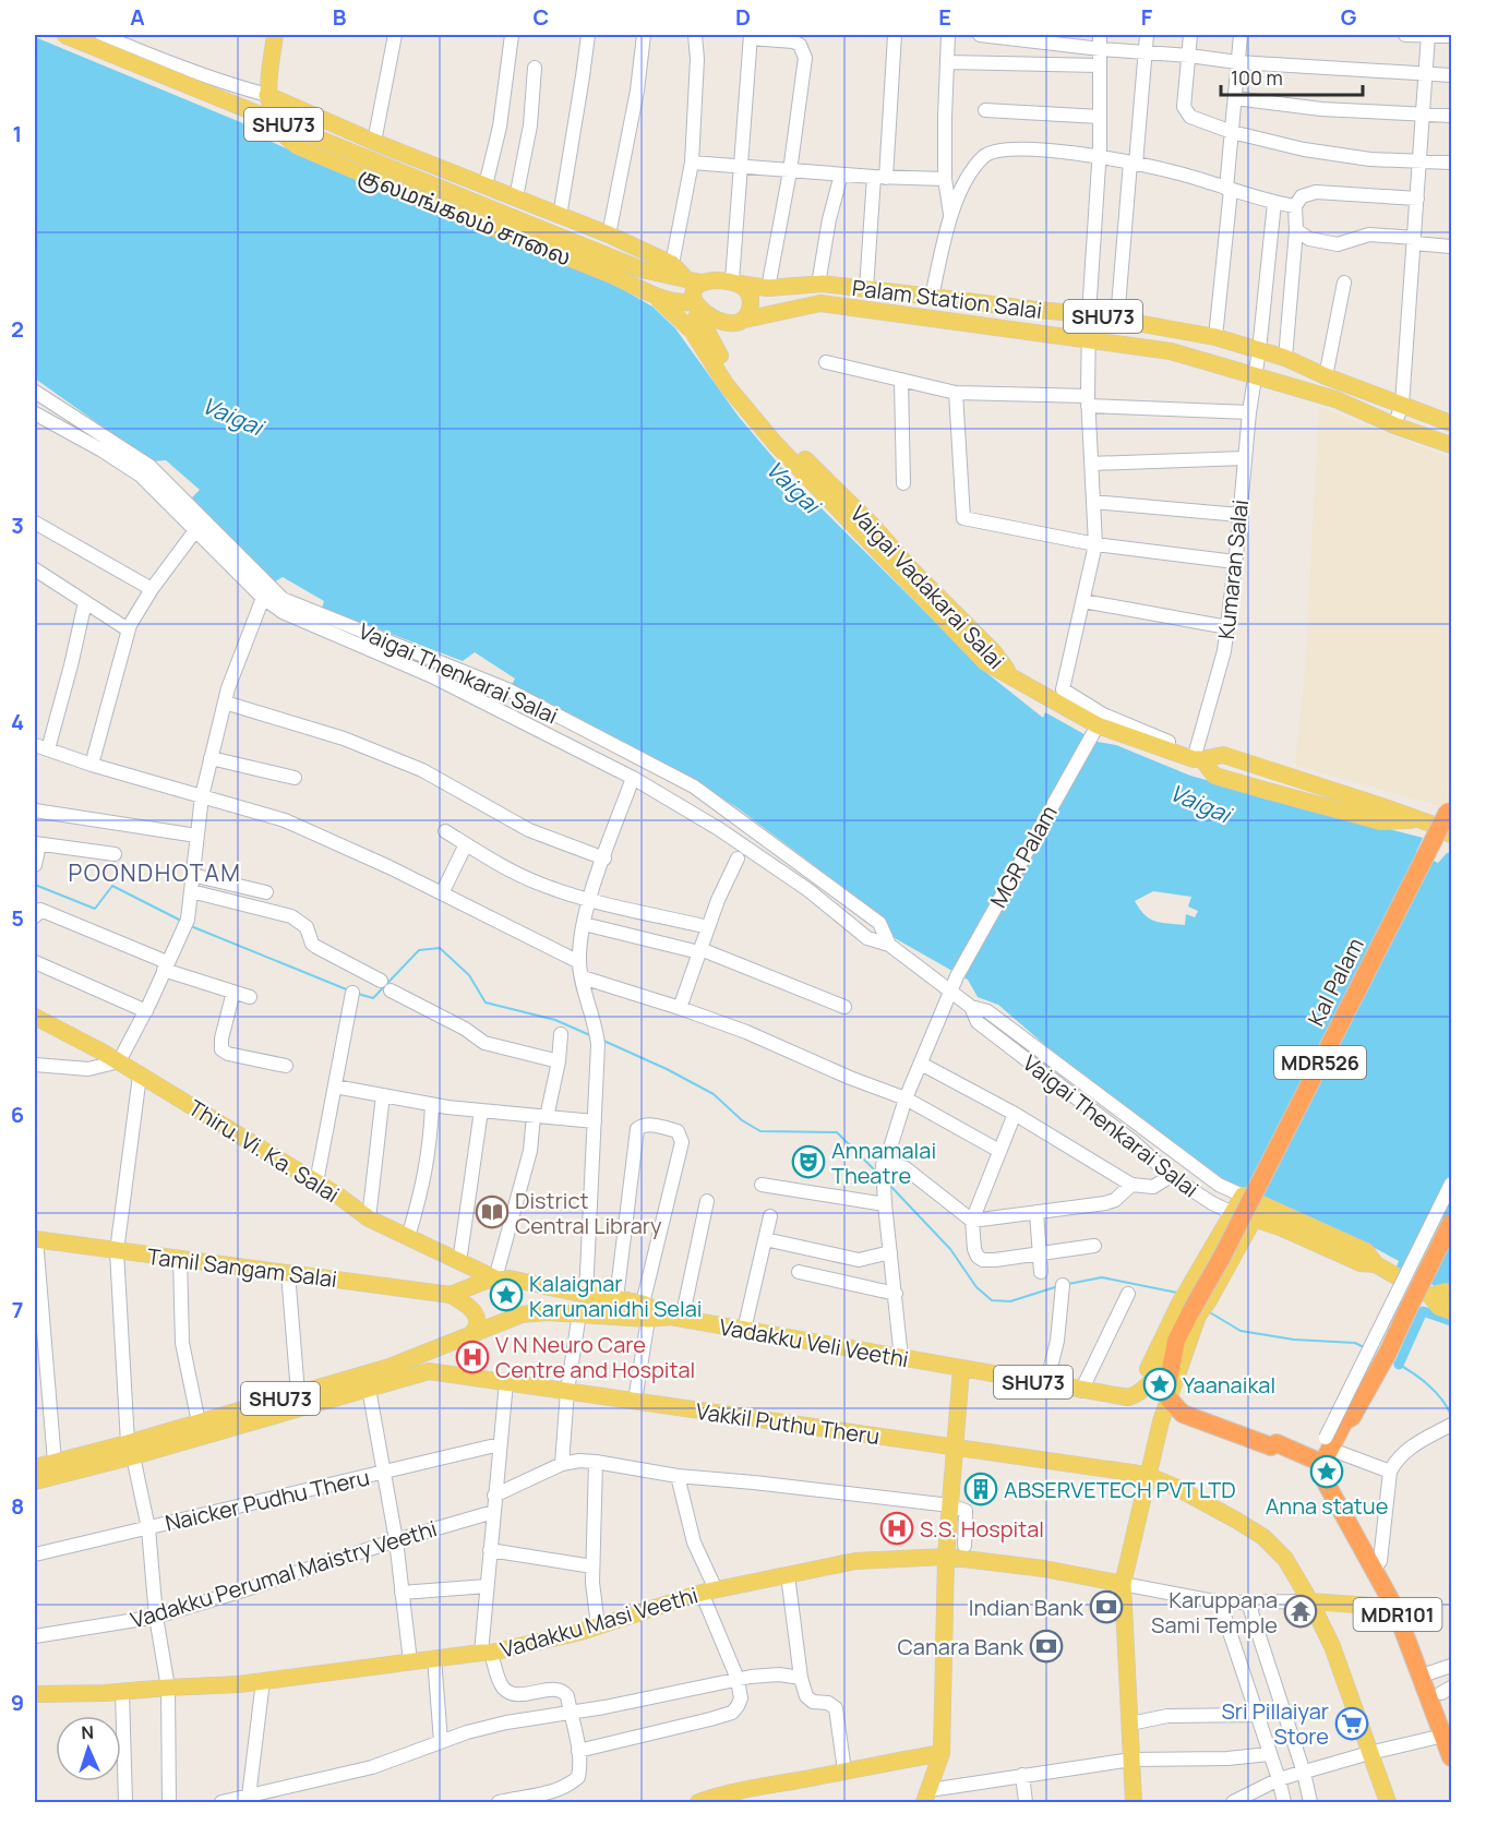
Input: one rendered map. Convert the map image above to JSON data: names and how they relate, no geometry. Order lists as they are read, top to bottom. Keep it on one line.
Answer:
{"streets":{"highway":["Kal Palam","MDR526","MDR101"],"main road":["SHU73","குலமங்கலம் சாலை","Palam Station Salai","Vaigai Vadakarai Salai","Vaigai Thenkarai Salai","Thiru. Vi. Ka. Salai","Tamil Sangam Salai","Vadakku Veli Veethi","Vakkil Puthu Theru","Vadakku Masi Veethi"],"street":["Kumaran Salai","MGR Palam","Naicker Pudhu Theru","Vadakku Perumal Maistry Veethi"]},"crossings":[["SHU73","குலமங்கலம் சாலை"],["SHU73","Palam Station Salai"],["SHU73","Vaigai Vadakarai Salai"],["குலமங்கலம் சாலை","Vaigai Vadakarai Salai"],["Palam Station Salai","Kumaran Salai"],["Kumaran Salai","Vaigai Vadakarai Salai"],["Vaigai Vadakarai Salai","MGR Palam"],["Vaigai Thenkarai Salai","MGR Palam"],["Kal Palam","MDR526"],["MDR526","Vadakku Veli Veethi"],["Vadakku Veli Veethi","Vakkil Puthu Theru"]],"districts":["POONDHOTAM"],"water":["Vaigai"],"places":{"theatre":["Annamalai Theatre"],"library":["District Central Library"],"place":["Kalaignar Karunanidhi Selai","Yaanaikal","Anna statue"],"hospital":["V N Neuro Care Centre and Hospital","S.S. Hospital"],"building":["ABSERVETECH PVT LTD"],"bank":["Indian Bank","Canara Bank"],"temple":["Karuppana Sami Temple"],"supermarket":["Sri Pillaiyar Store"]},"scale_bar":"100 m","north":"top","grid":{"columns":["A","B","C","D","E","F","G"],"rows":["1","2","3","4","5","6","7","8","9"]}}
